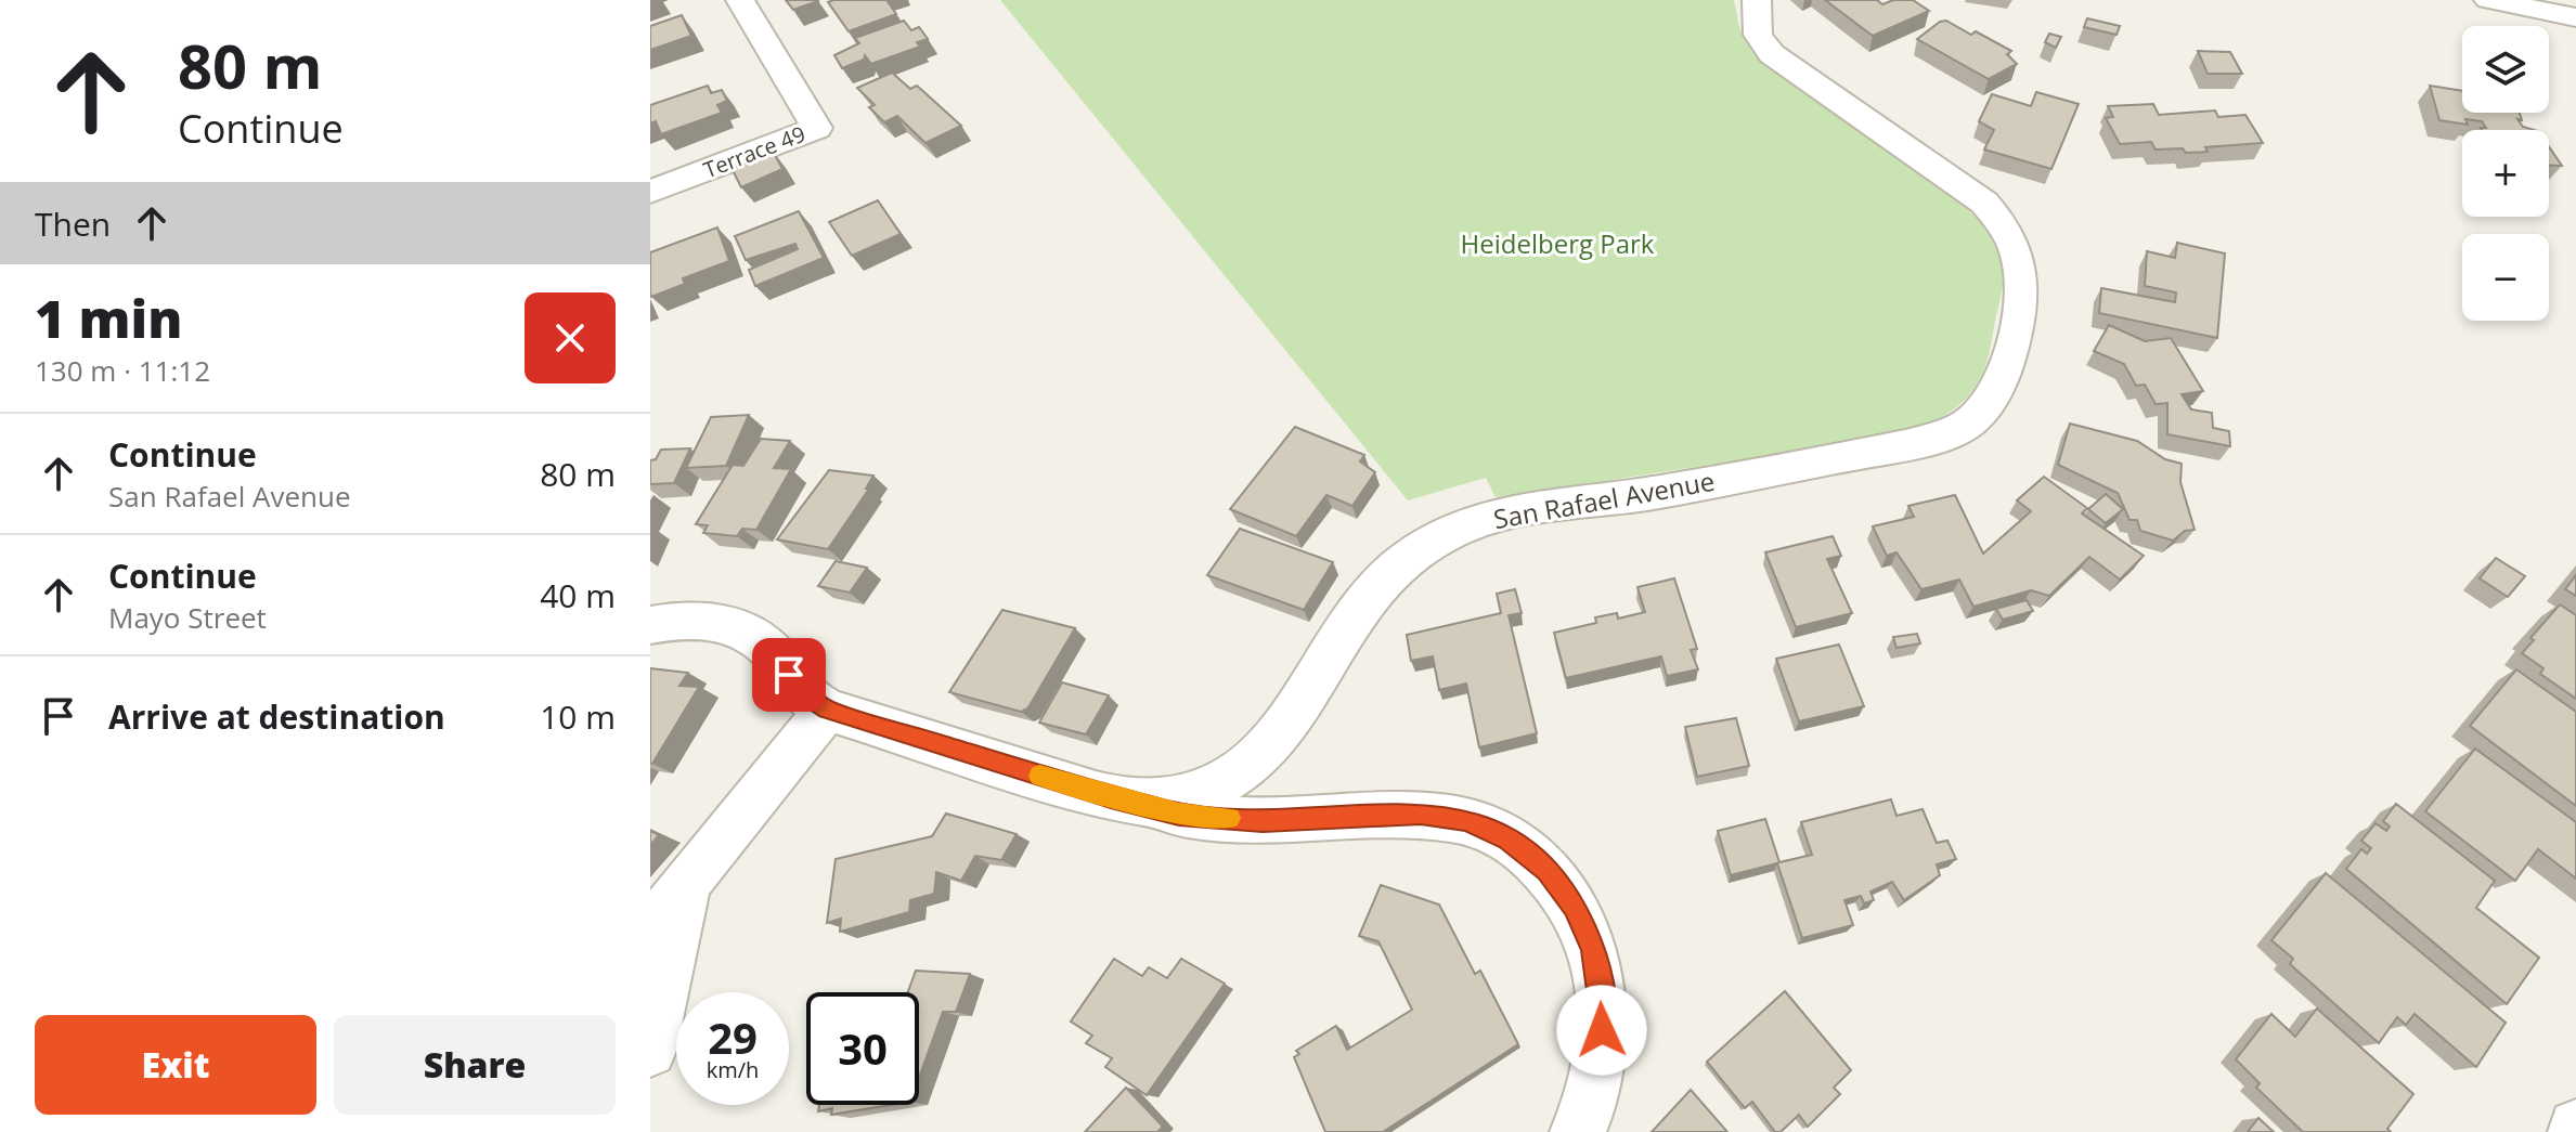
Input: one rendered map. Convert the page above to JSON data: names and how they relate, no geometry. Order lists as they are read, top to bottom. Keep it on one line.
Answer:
{"streets":{"street":["Terrace 49","San Rafael Avenue"]},"parks":["Heidelberg Park"],"page":{"turn":["80 m","Continue"],"map_buttons":["+","−"],"then":"Then","heading":["1 min","130 m · 11:12"],"list":[{"name":"Continue","note":"San Rafael Avenue","value":"80 m"},{"name":"Continue","note":"Mayo Street","value":"40 m"},{"name":"Arrive at destination","value":"10 m"}],"speed":"29 km/h","limit":"30","buttons":["Exit","Share"]}}
